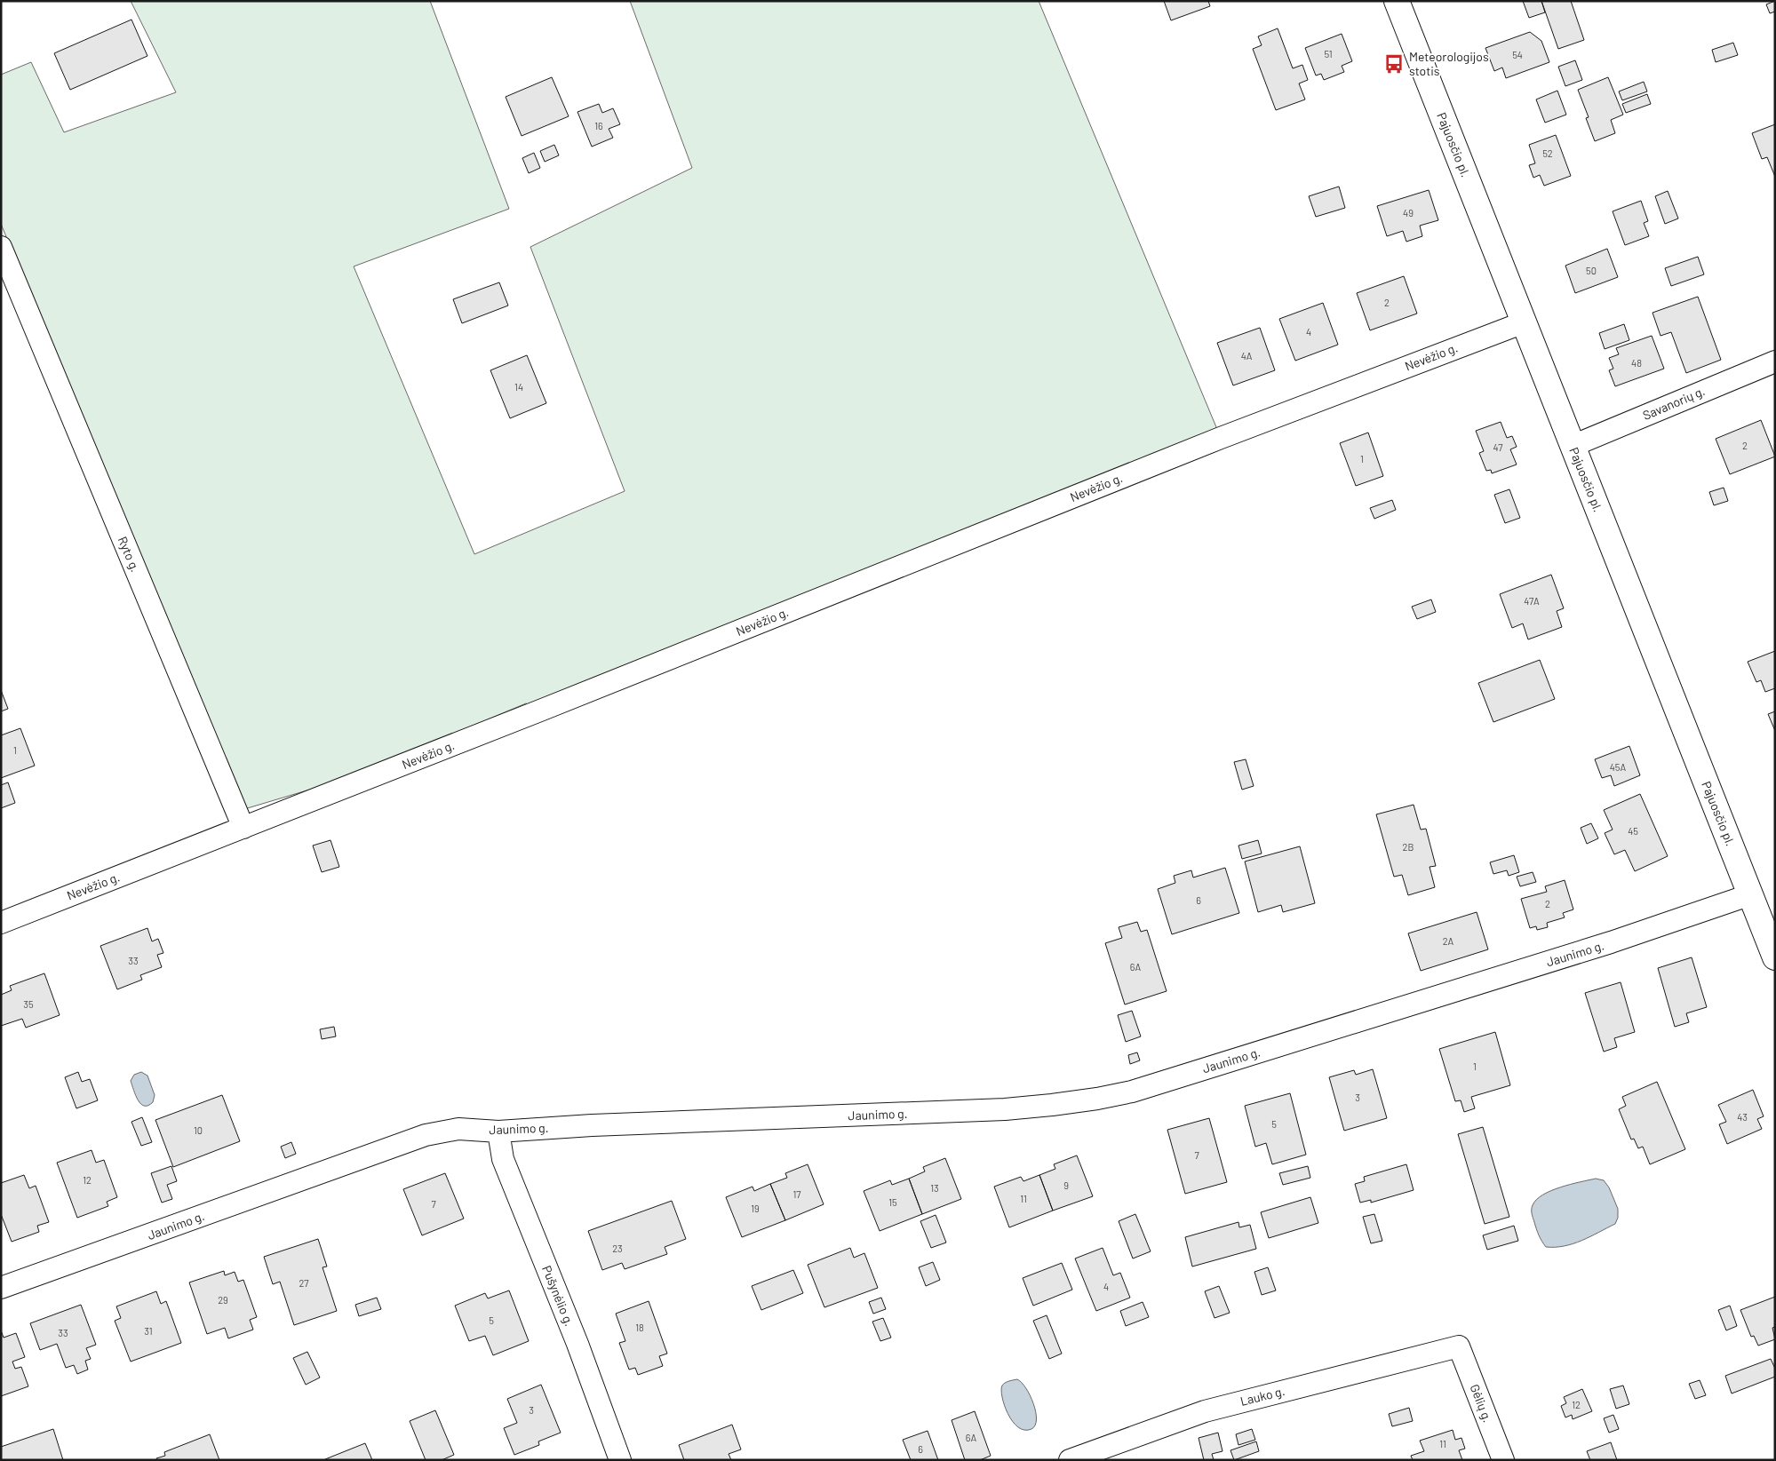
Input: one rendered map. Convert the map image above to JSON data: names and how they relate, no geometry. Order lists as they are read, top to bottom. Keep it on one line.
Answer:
{"streets":{"main road":["Pajuosčio pl."],"street":["Nevėžio g.","Savanorių g.","Ryto g.","Jaunimo g.","Pušynėlio g.","Lauko g.","Gėlių g."]},"crossings":[["Pajuosčio pl.","Nevėžio g."],["Pajuosčio pl.","Savanorių g."],["Pajuosčio pl.","Jaunimo g."],["Nevėžio g.","Ryto g."],["Jaunimo g.","Pušynėlio g."],["Lauko g.","Gėlių g."]],"places":{"bus stop":["Meteorologijos stotis"]},"house_numbers":["51","54","16","52","49","50","2","4","4A","48","14","2","47","1","47A","1","45A","45","2B","6","2","2A","33","6A","35","1","3","43","5","10","7","12","9","13","17","11","15","7","19","23","27","4","29","5","18","31","33","12","3","6A","11","6"]}
